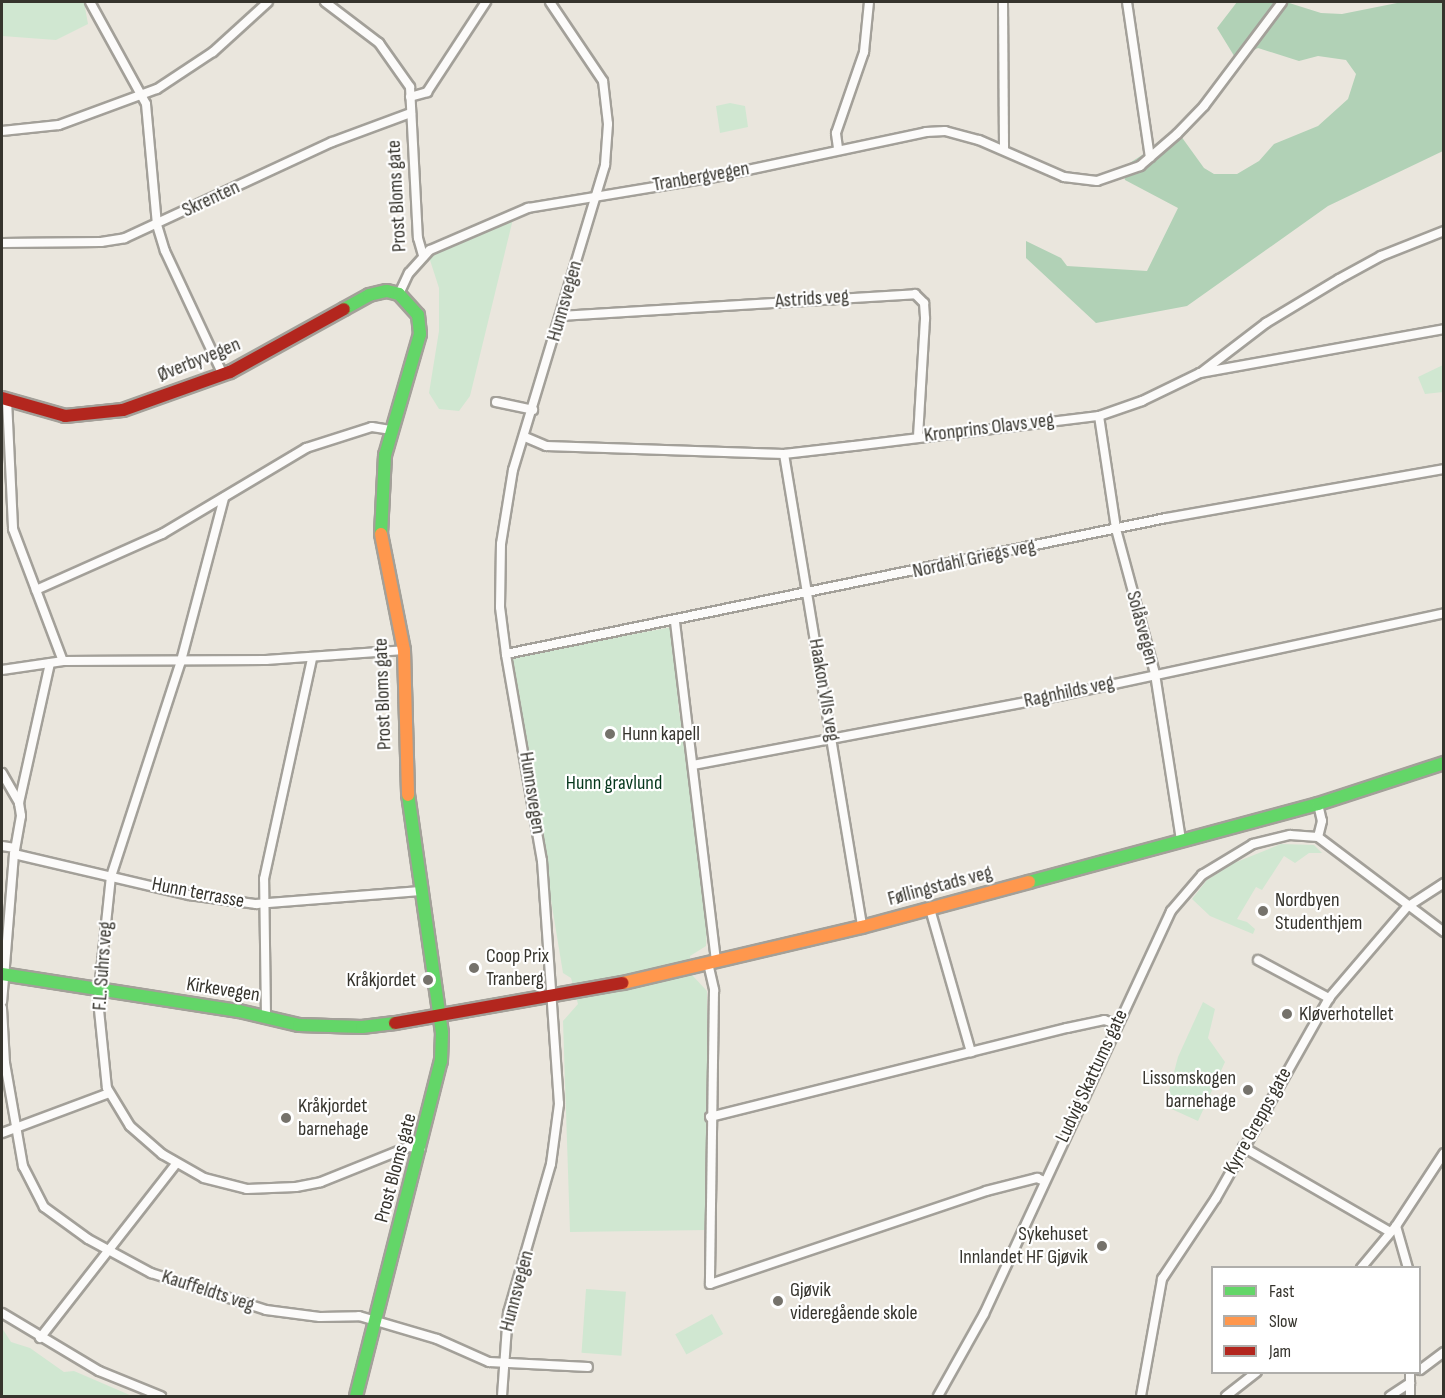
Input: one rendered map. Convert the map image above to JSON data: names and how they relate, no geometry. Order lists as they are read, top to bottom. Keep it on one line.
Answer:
{"streets":{"main road":["Prost Bloms gate","Øverbyvegen","Føllingstads veg","Kirkevegen"],"street":["Tranbergvegen","Skrenten","Astrids veg","Hunnsvegen","Kronprins Olavs veg","Nordahl Griegs veg","Solåsvegen","Haakon VIIs veg","Ragnhilds veg","Hunn terrasse","F.L. Suhrs veg","Ludvig Skattums gate","Kyrre Grepps gate","Kauffeldts veg"]},"crossings":[["Tranbergvegen","Prost Bloms gate"],["Tranbergvegen","Hunnsvegen"],["Prost Bloms gate","Skrenten"],["Prost Bloms gate","Øverbyvegen"],["Prost Bloms gate","Føllingstads veg"],["Prost Bloms gate","Hunn terrasse"],["Prost Bloms gate","F.L. Suhrs veg"],["Prost Bloms gate","Kirkevegen"],["Prost Bloms gate","Kauffeldts veg"],["Astrids veg","Hunnsvegen"],["Astrids veg","Kronprins Olavs veg"],["Hunnsvegen","Kronprins Olavs veg"],["Hunnsvegen","Nordahl Griegs veg"],["Hunnsvegen","Føllingstads veg"],["Hunnsvegen","Kauffeldts veg"],["Kronprins Olavs veg","Solåsvegen"],["Kronprins Olavs veg","Haakon VIIs veg"],["Nordahl Griegs veg","Solåsvegen"],["Nordahl Griegs veg","Haakon VIIs veg"],["Solåsvegen","Ragnhilds veg"],["Solåsvegen","Føllingstads veg"],["Haakon VIIs veg","Ragnhilds veg"],["Haakon VIIs veg","Føllingstads veg"],["Føllingstads veg","Kirkevegen"],["Hunn terrasse","F.L. Suhrs veg"],["F.L. Suhrs veg","Kirkevegen"]],"parks":["Hunn gravlund"],"places":["Hunn kapell","Nordbyen Studenthjem","Coop Prix Tranberg","Kråkjordet","Kløverhotellet","Lissomskogen barnehage","Kråkjordet barnehage","Sykehuset Innlandet HF Gjøvik","Gjøvik videregående skole"],"legend":["Fast","Slow","Jam"]}
